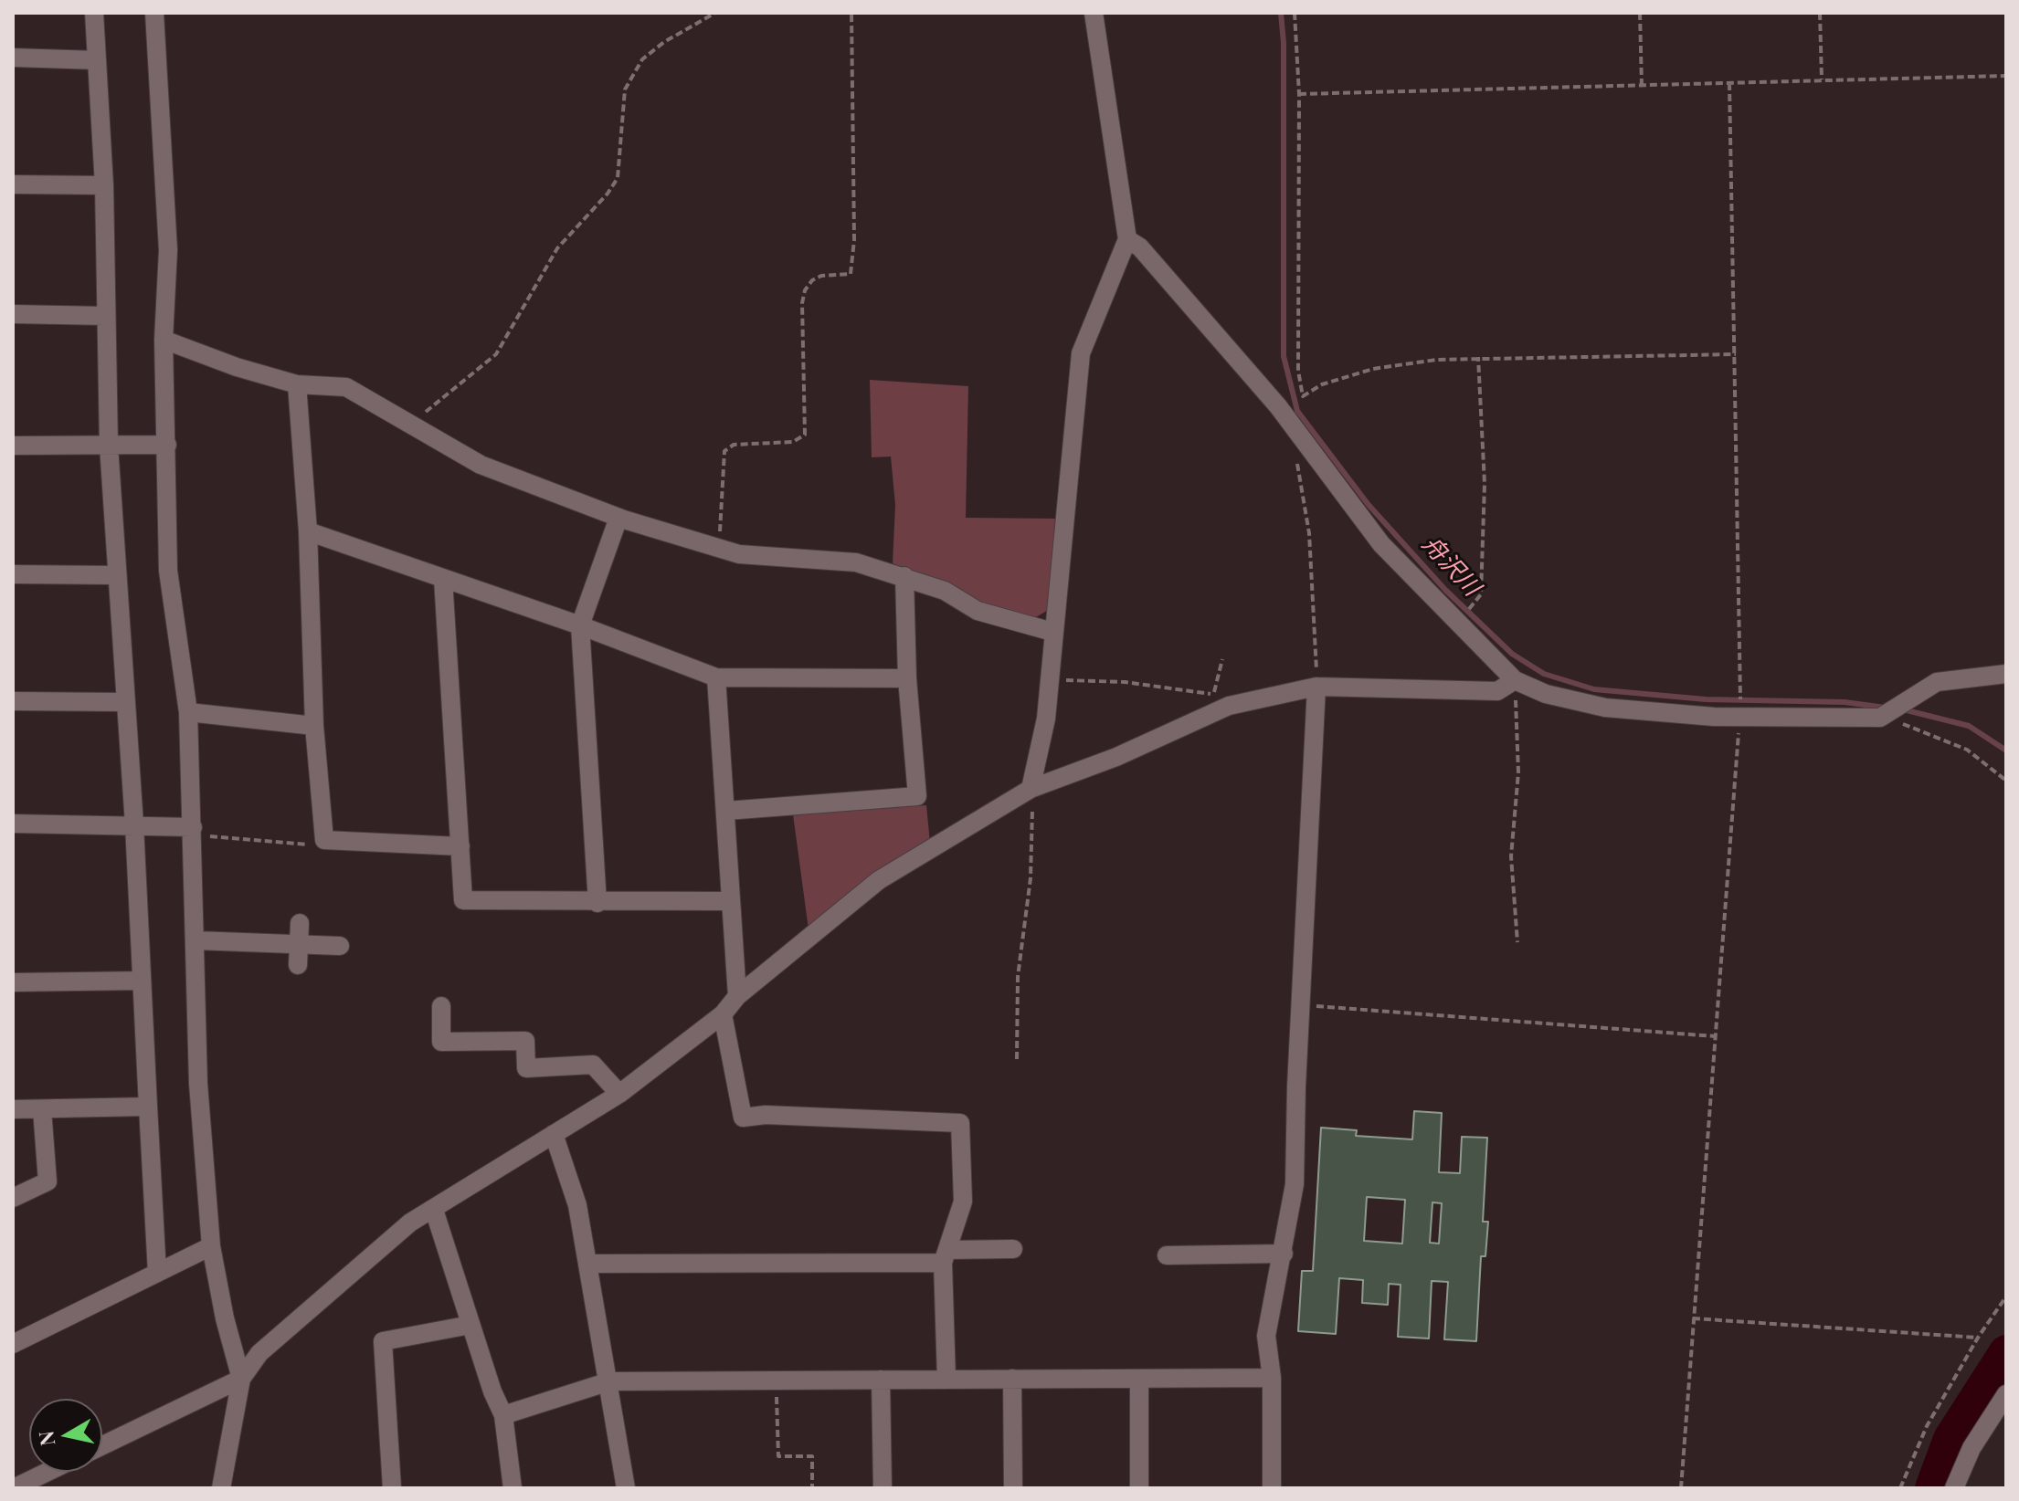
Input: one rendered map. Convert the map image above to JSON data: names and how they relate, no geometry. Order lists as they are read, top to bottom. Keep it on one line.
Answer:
{"water":["舟沢川"],"north":"left"}
